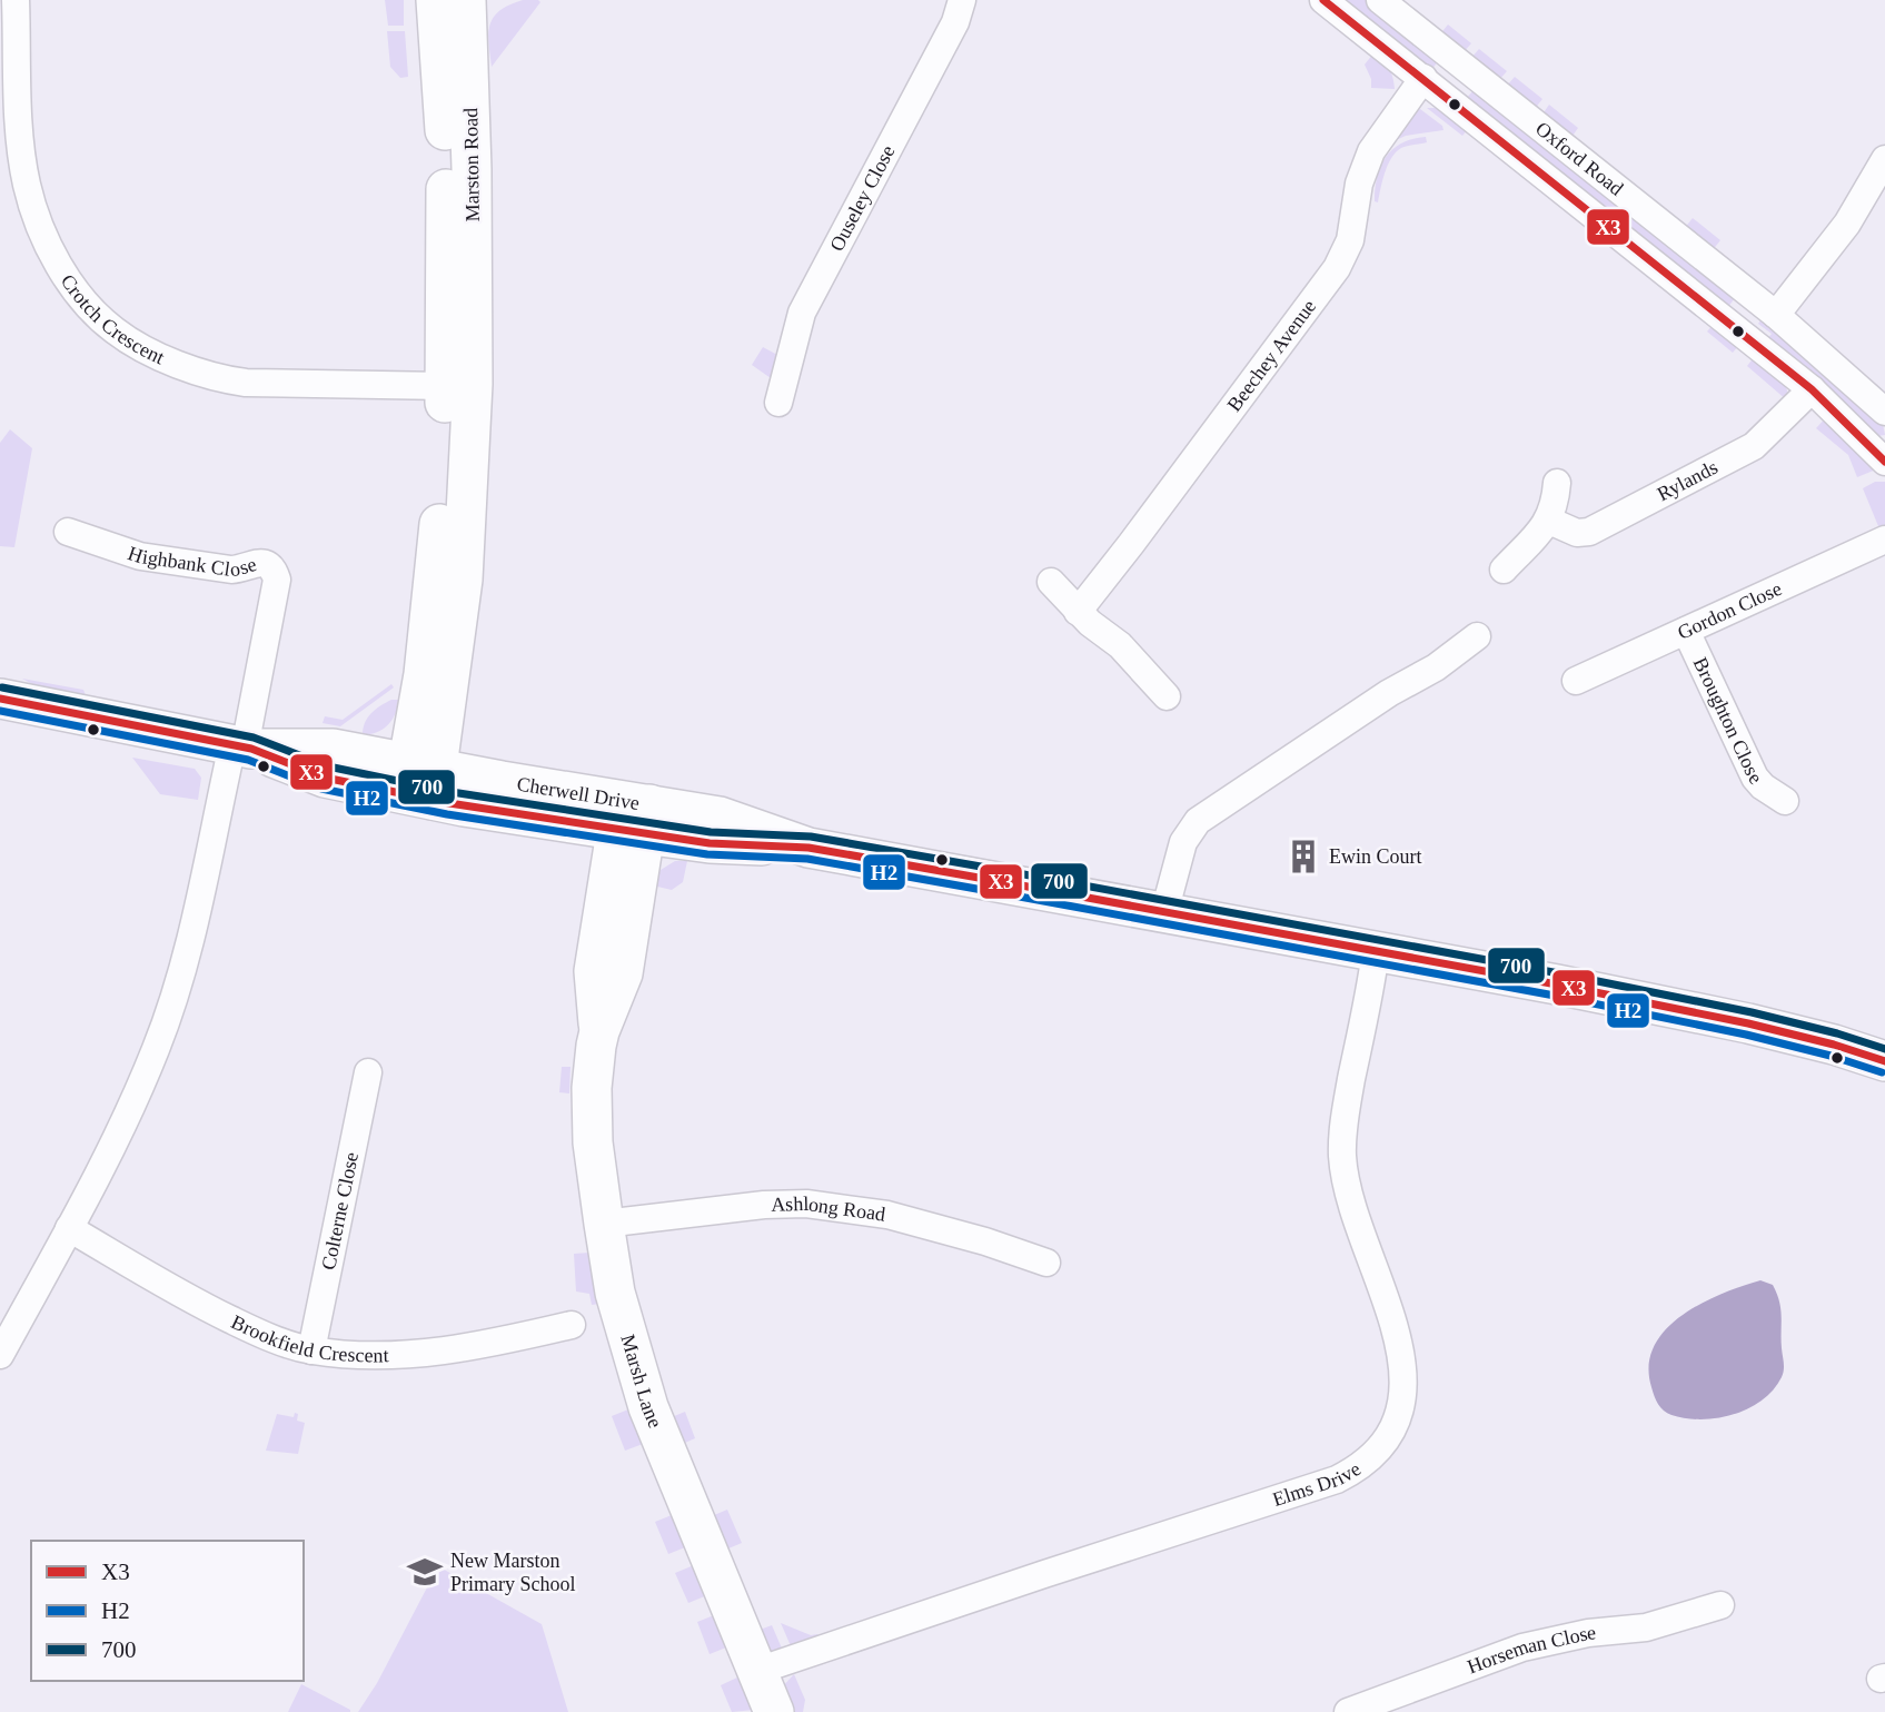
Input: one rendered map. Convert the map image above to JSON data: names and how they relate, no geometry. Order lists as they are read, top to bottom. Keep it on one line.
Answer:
{"streets":{"main road":["Marston Road","Cherwell Drive","Marsh Lane"],"street":["Oxford Road","Ouseley Close","Crotch Crescent","Beechey Avenue","Rylands","Highbank Close","Gordon Close","Broughton Close","Colterne Close","Ashlong Road","Brookfield Crescent","Elms Drive","Horseman Close"]},"crossings":[["Oxford Road","Beechey Avenue"],["Oxford Road","Rylands"],["Marston Road","Crotch Crescent"],["Marston Road","Cherwell Drive"],["Highbank Close","Cherwell Drive"],["Highbank Close","Brookfield Crescent"],["Gordon Close","Broughton Close"],["Cherwell Drive","Marsh Lane"],["Cherwell Drive","Elms Drive"],["Colterne Close","Brookfield Crescent"],["Ashlong Road","Marsh Lane"],["Marsh Lane","Elms Drive"]],"places":{"building":["Ewin Court"],"school or university":["New Marston Primary School"]},"lines":["transit line X3","transit line 700","transit line H2"],"legend":["X3","H2","700"]}
